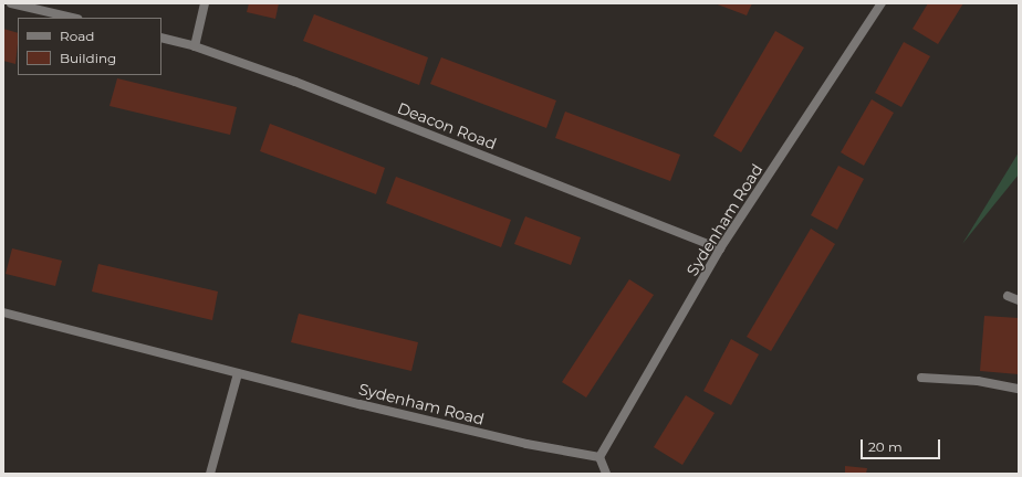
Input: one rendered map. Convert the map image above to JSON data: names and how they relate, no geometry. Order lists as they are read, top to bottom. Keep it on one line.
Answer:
{"streets":{"street":["Deacon Road","Sydenham Road"]},"crossings":[["Deacon Road","Sydenham Road"]],"legend":["Road","Building"],"scale_bar":"20 m"}
